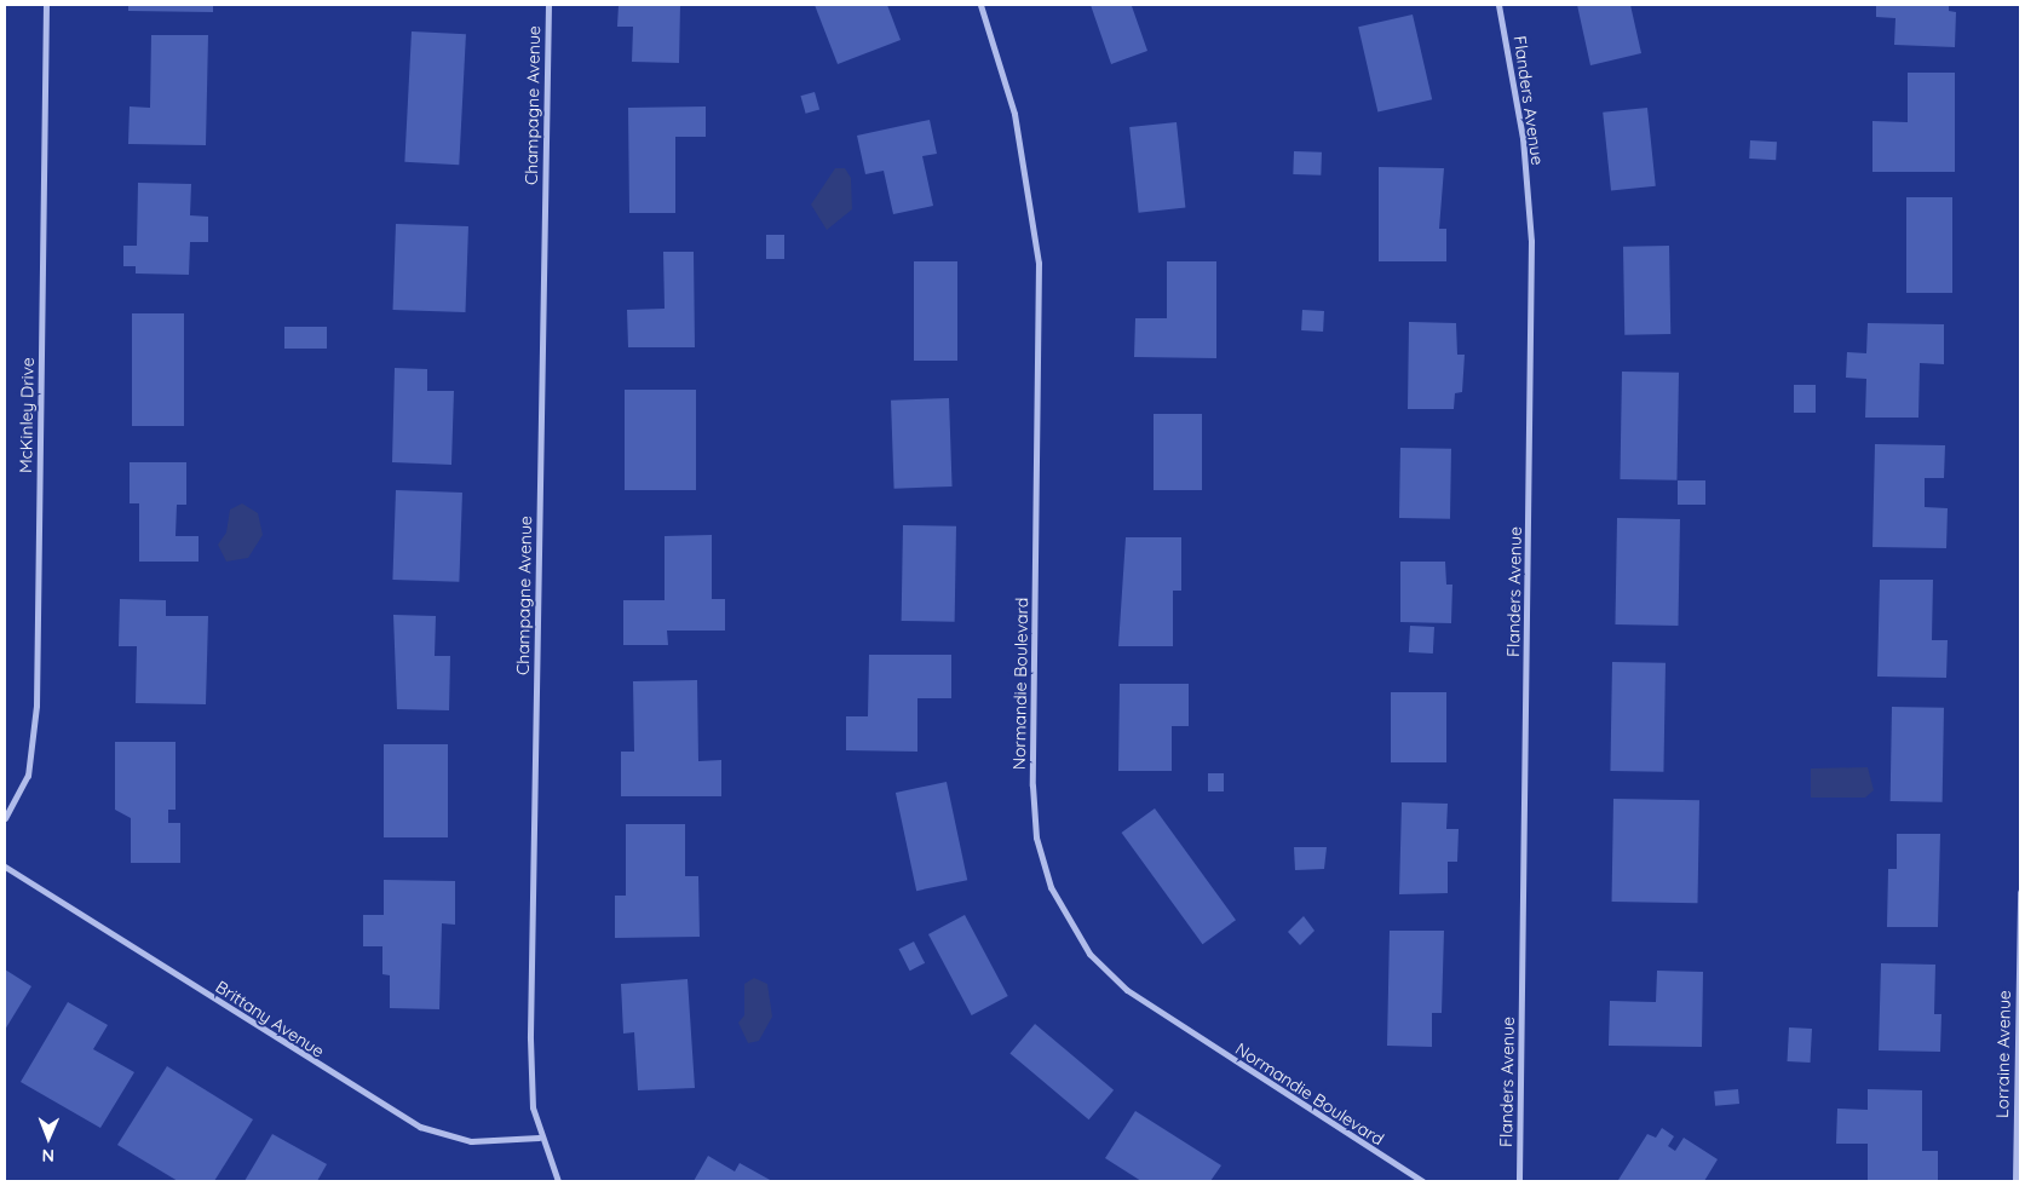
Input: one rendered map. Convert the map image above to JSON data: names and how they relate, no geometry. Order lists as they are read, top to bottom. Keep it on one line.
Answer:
{"streets":{"street":["Flanders Avenue","Champagne Avenue","McKinley Drive","Normandie Boulevard","Brittany Avenue","Lorraine Avenue"]},"crossings":[["Champagne Avenue","Brittany Avenue"]],"north":"bottom"}
